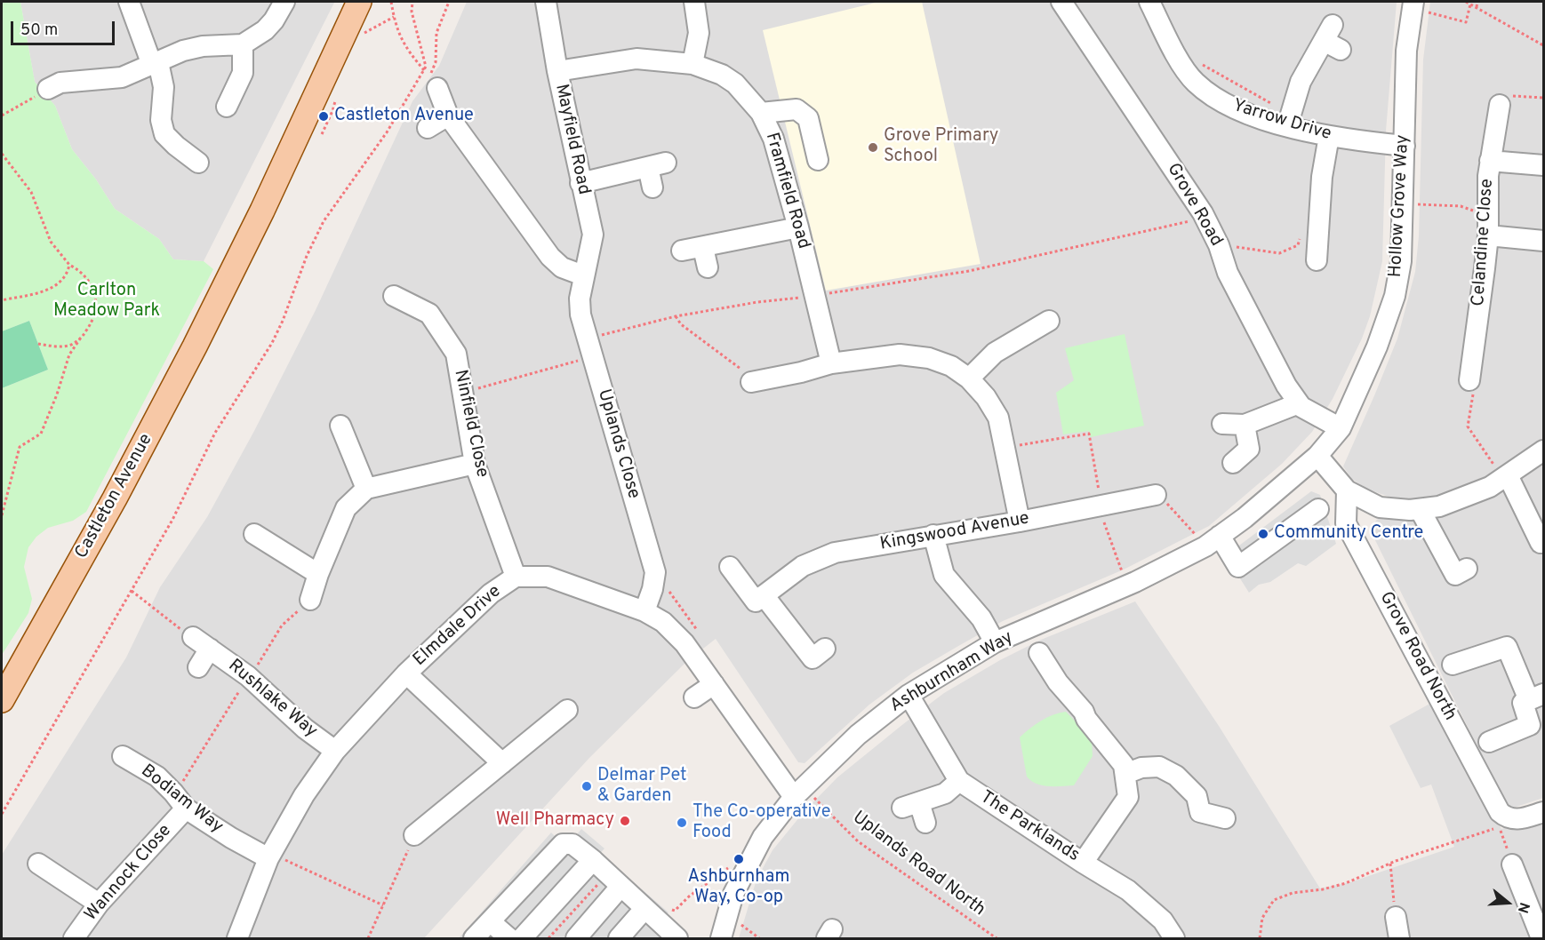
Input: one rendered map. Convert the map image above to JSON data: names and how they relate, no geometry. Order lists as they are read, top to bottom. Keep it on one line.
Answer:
{"streets":{"main road":["Castleton Avenue"],"street":["Yarrow Drive","Mayfield Road","Framfield Road","Grove Road","Hollow Grove Way","Celandine Close","Ninfield Close","Uplands Close","Kingswood Avenue","Elmdale Drive","Grove Road North","Ashburnham Way","Rushlake Way","Bodiam Way","The Parklands","Wannock Close"],"path":["Uplands Road North"]},"crossings":[["Yarrow Drive","Hollow Grove Way"],["Mayfield Road","Framfield Road"],["Mayfield Road","Uplands Close"],["Grove Road","Hollow Grove Way"],["Hollow Grove Way","Ashburnham Way"],["Ninfield Close","Elmdale Drive"],["Uplands Close","Elmdale Drive"],["Elmdale Drive","Ashburnham Way"],["Elmdale Drive","Rushlake Way"],["Elmdale Drive","Bodiam Way"],["Elmdale Drive","Uplands Road North"],["Ashburnham Way","The Parklands"],["Ashburnham Way","Uplands Road North"],["Bodiam Way","Wannock Close"]],"parks":["Carlton Meadow Park"],"places":["Castleton Avenue","Grove Primary School","Community Centre","Delmar Pet & Garden","Well Pharmacy","The Co-operative Food","Ashburnham Way, Co-op"],"scale_bar":"50 m","north":"right"}
